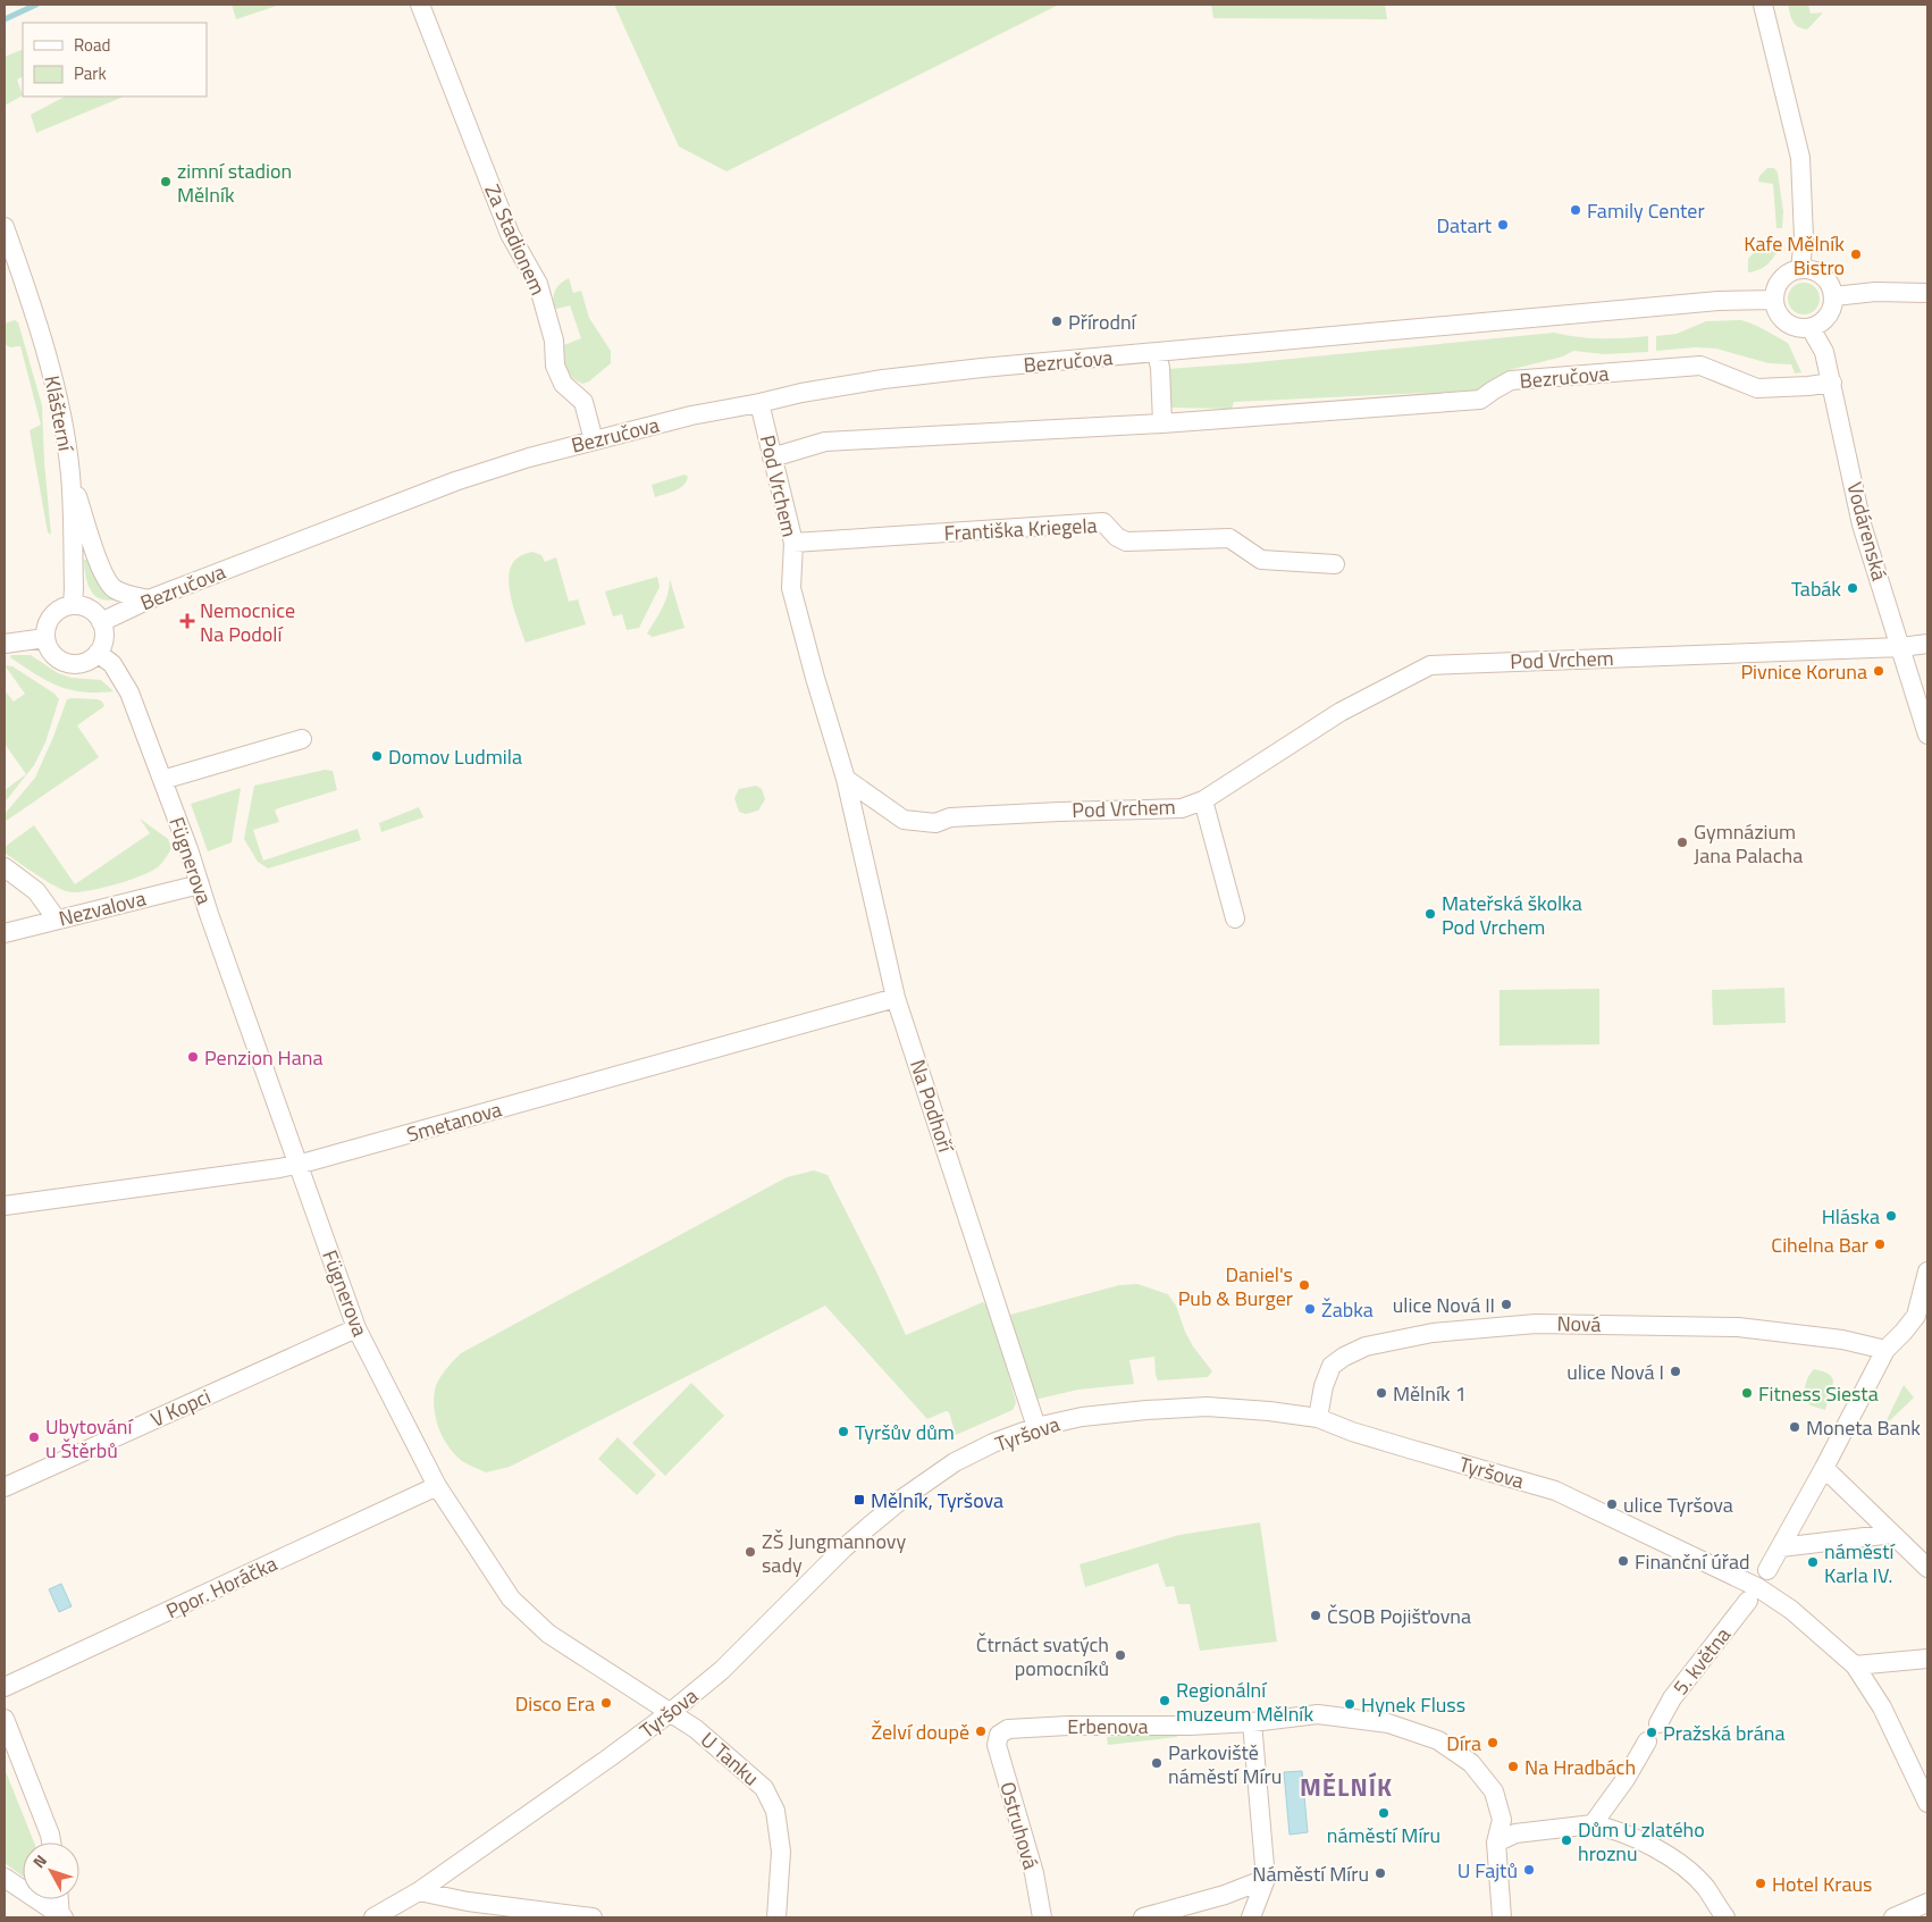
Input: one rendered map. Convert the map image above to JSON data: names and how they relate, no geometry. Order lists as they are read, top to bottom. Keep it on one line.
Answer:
{"streets":{"street":["Za Stadionem","Bezručova","Klášterní","Pod Vrchem","Františka Kriegela","Vodárenská","Fügnerova","Nezvalova","Na Podhoří","Smetanova","Nová","V Kopci","Tyršova","Ppor. Horáčka","5. května","Erbenova","U Tanku","Ostruhová"]},"crossings":[["Za Stadionem","Bezručova"],["Bezručova","Klášterní"],["Bezručova","Pod Vrchem"],["Bezručova","Vodárenská"],["Bezručova","Fügnerova"],["Klášterní","Fügnerova"],["Pod Vrchem","Františka Kriegela"],["Pod Vrchem","Vodárenská"],["Pod Vrchem","Na Podhoří"],["Fügnerova","Nezvalova"],["Fügnerova","Smetanova"],["Fügnerova","V Kopci"],["Fügnerova","Tyršova"],["Fügnerova","Ppor. Horáčka"],["Fügnerova","U Tanku"],["Na Podhoří","Smetanova"],["Na Podhoří","Tyršova"],["Nová","Tyršova"],["Tyršova","5. května"],["Tyršova","U Tanku"],["Erbenova","Ostruhová"]],"districts":["MĚLNÍK"],"places":{"other":["zimní stadion Mělník","Family Center","Datart","Kafe Mělník Bistro","Přírodní","Tabák","Pivnice Koruna","Domov Ludmila","Gymnázium Jana Palacha","Mateřská školka Pod Vrchem","Penzion Hana","Hláska","Cihelna Bar","Daniel's Pub & Burger","ulice Nová II","Žabka","ulice Nová I","Mělník 1","Fitness Siesta","Moneta Bank","Tyršův dům","Ubytování u Štěrbů","ulice Tyršova","ZŠ Jungmannovy sady","Finanční úřad","náměstí Karla IV.","ČSOB Pojišťovna","Čtrnáct svatých pomocníků","Regionální muzeum Mělník","Disco Era","Hynek Fluss","Želví doupě","Pražská brána","Díra","Parkoviště náměstí Míru","Na Hradbách","náměstí Míru","Dům U zlatého hroznu","U Fajtů","Náměstí Míru","Hotel Kraus"],"health":["Nemocnice Na Podolí"],"transit":["Mělník, Tyršova"]},"legend":["Road","Park"],"north":"top left"}
